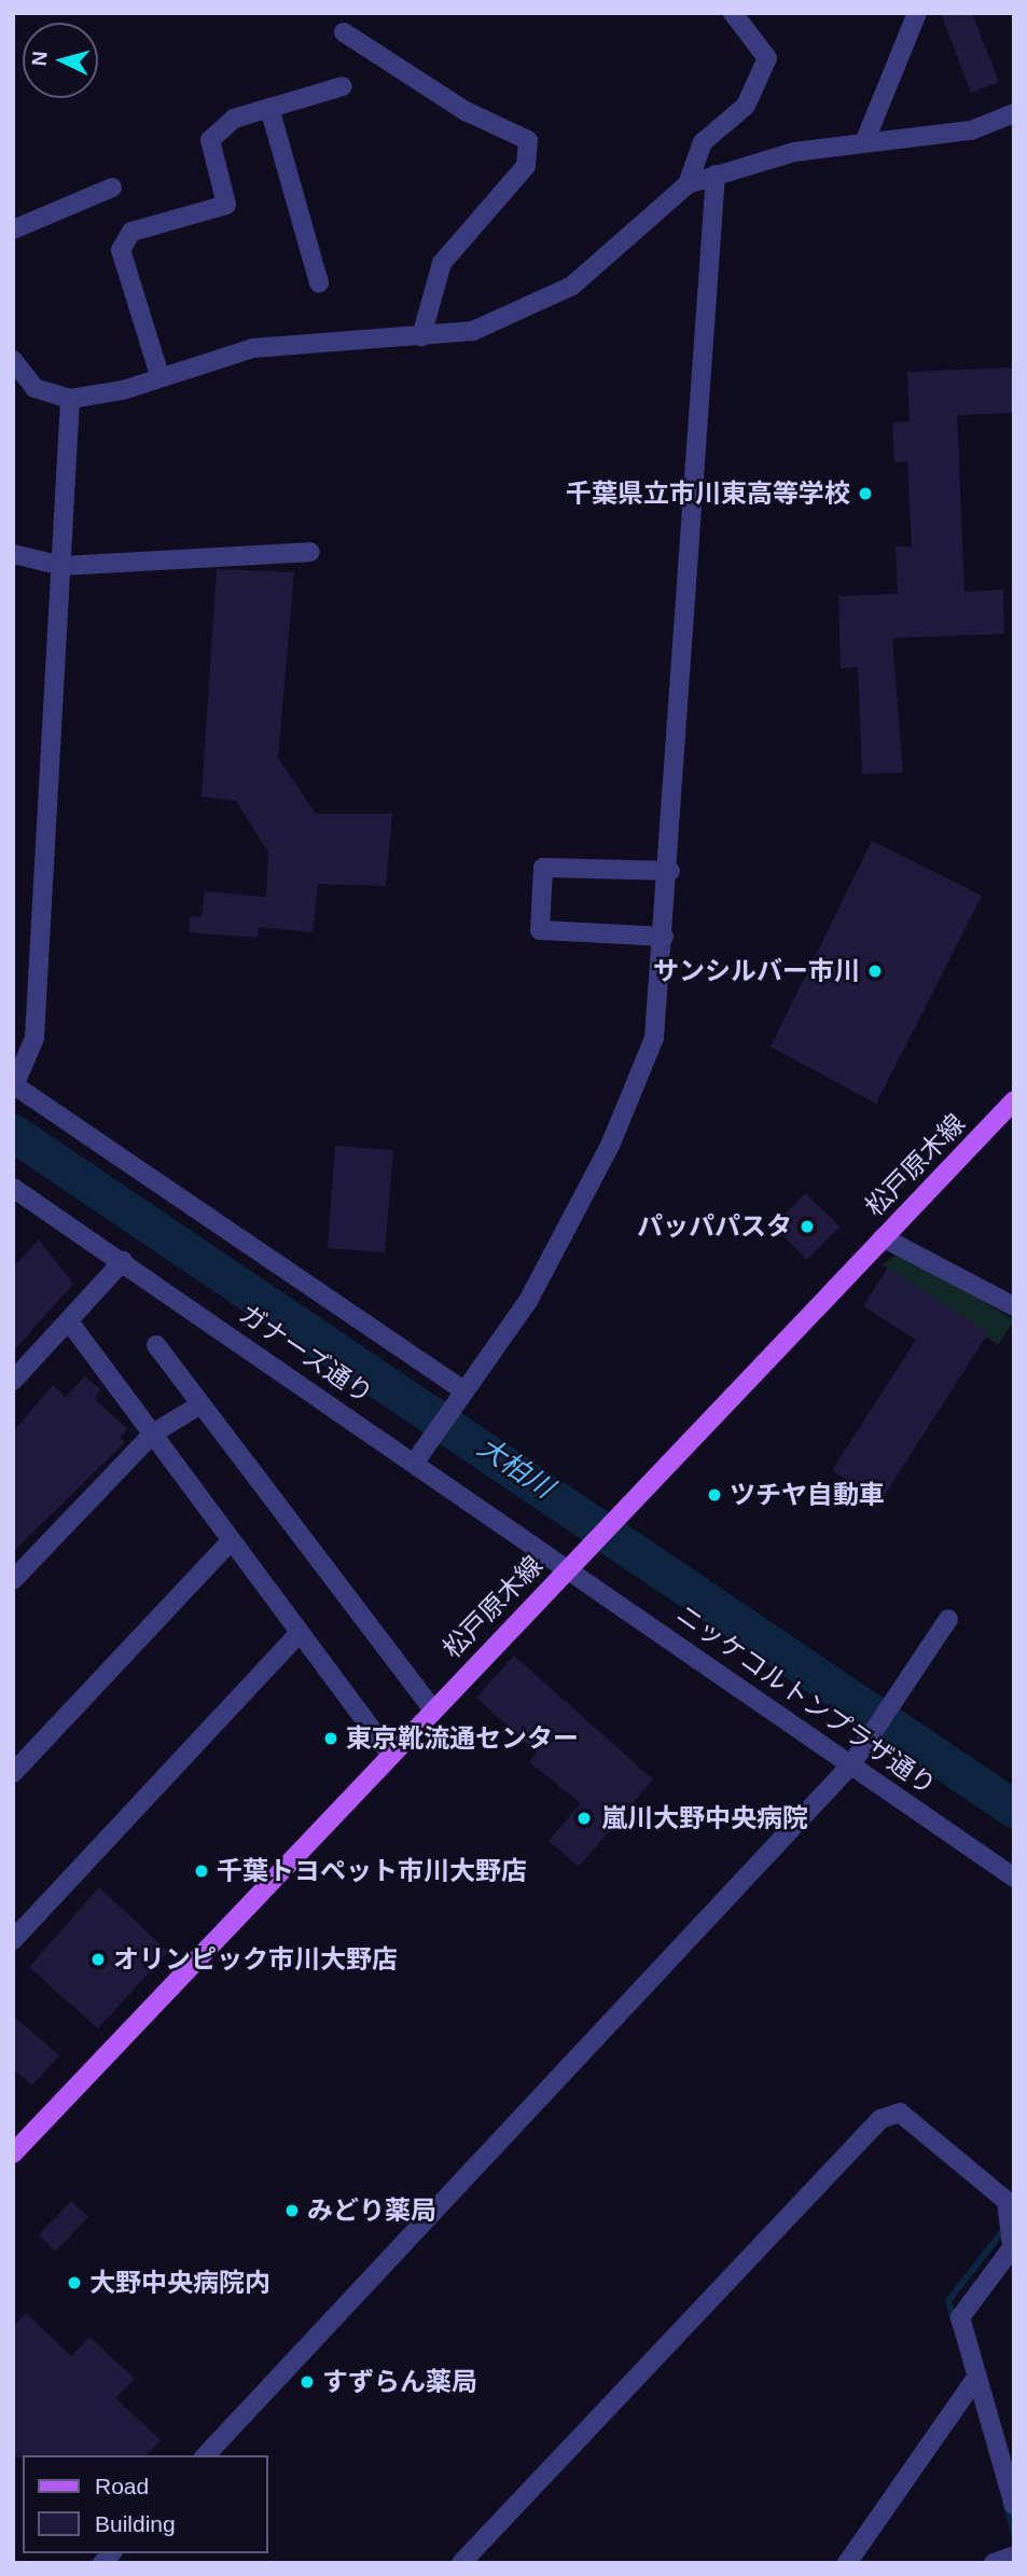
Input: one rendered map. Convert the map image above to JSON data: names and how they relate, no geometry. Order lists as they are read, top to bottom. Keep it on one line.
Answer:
{"streets":{"main road":["松戸原木線"],"street":["ガナーズ通り","ニッケコルトンプラザ通り"]},"crossings":[["松戸原木線","ガナーズ通り"],["松戸原木線","ニッケコルトンプラザ通り"],["ガナーズ通り","ニッケコルトンプラザ通り"]],"water":["大柏川"],"places":["千葉県立市川東高等学校","サンシルバー市川","パッパパスタ","ツチヤ自動車","東京靴流通センター","嵐川大野中央病院","千葉トヨペット市川大野店","オリンピック市川大野店","みどり薬局","大野中央病院内","すずらん薬局"],"legend":["Road","Building"],"north":"left"}
